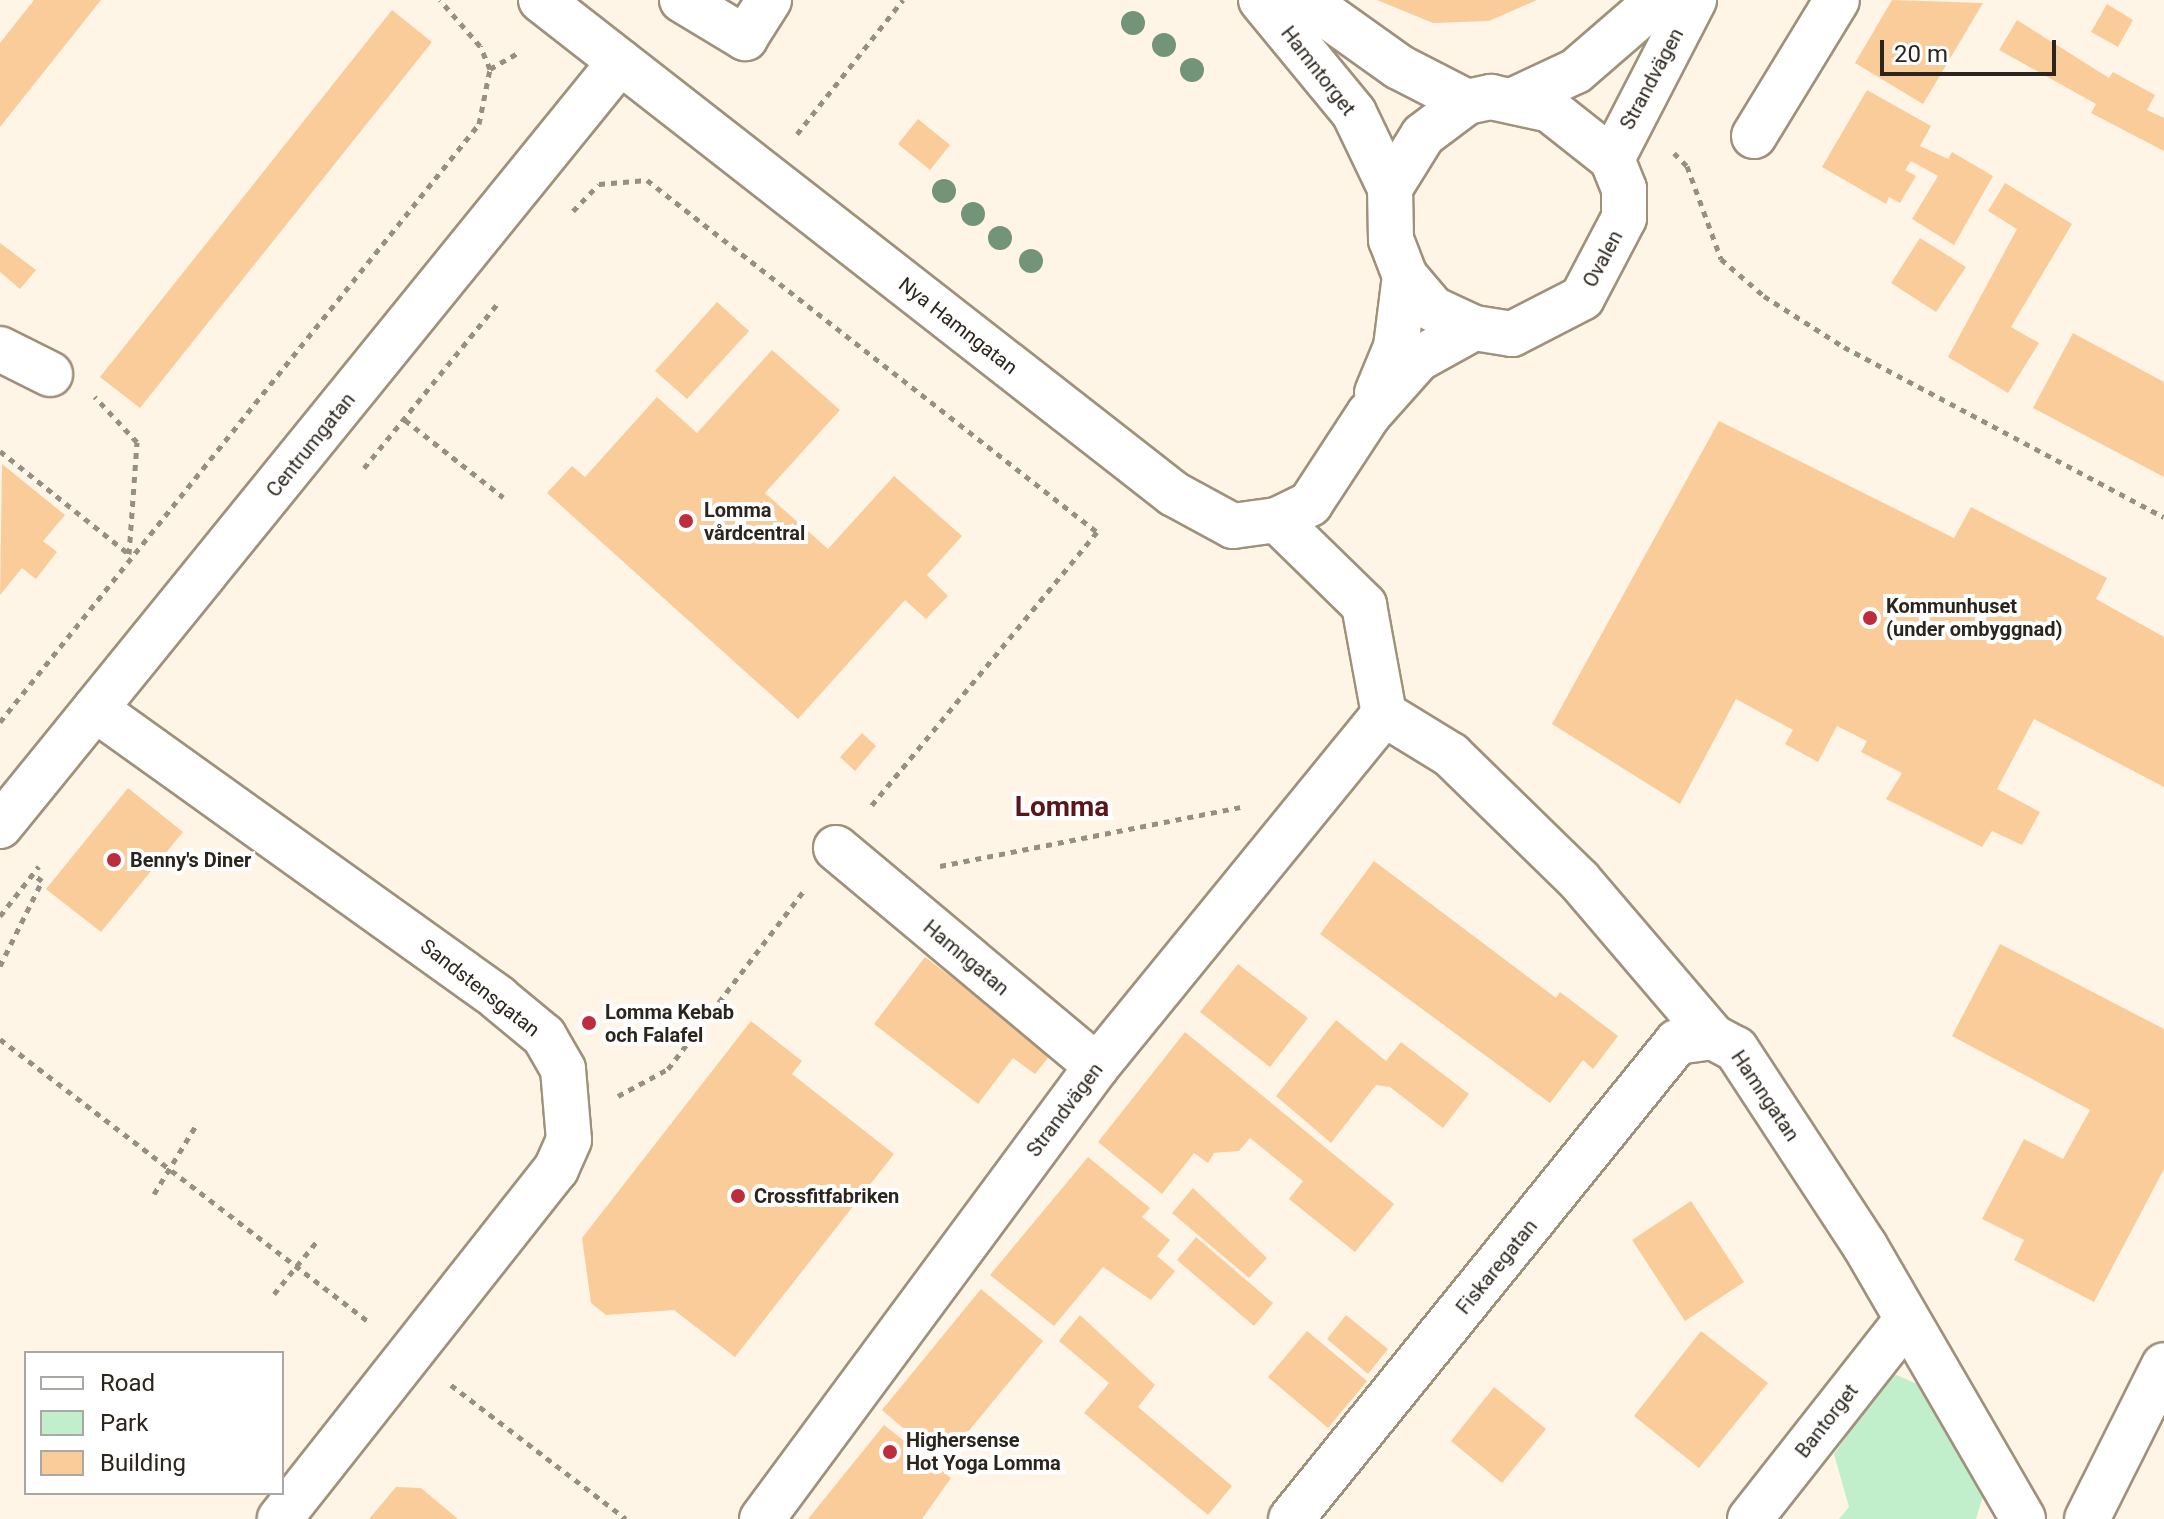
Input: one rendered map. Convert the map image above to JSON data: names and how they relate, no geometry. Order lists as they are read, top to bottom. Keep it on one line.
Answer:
{"streets":{"street":["Hamntorget","Strandvägen","Ovalen","Nya Hamngatan","Centrumgatan","Hamngatan","Sandstensgatan","Fiskaregatan","Bantorget"]},"crossings":[["Hamntorget","Strandvägen"],["Hamntorget","Ovalen"],["Hamntorget","Nya Hamngatan"],["Strandvägen","Ovalen"],["Strandvägen","Nya Hamngatan"],["Strandvägen","Hamngatan"],["Ovalen","Nya Hamngatan"],["Nya Hamngatan","Centrumgatan"],["Centrumgatan","Sandstensgatan"],["Hamngatan","Fiskaregatan"],["Hamngatan","Bantorget"]],"districts":["Lomma"],"places":["Lomma vårdcentral","Kommunhuset (under ombyggnad)","Benny's Diner","Lomma Kebab och Falafel","Crossfitfabriken","Highersense Hot Yoga Lomma"],"legend":["Road","Park","Building"],"scale_bar":"20 m"}
